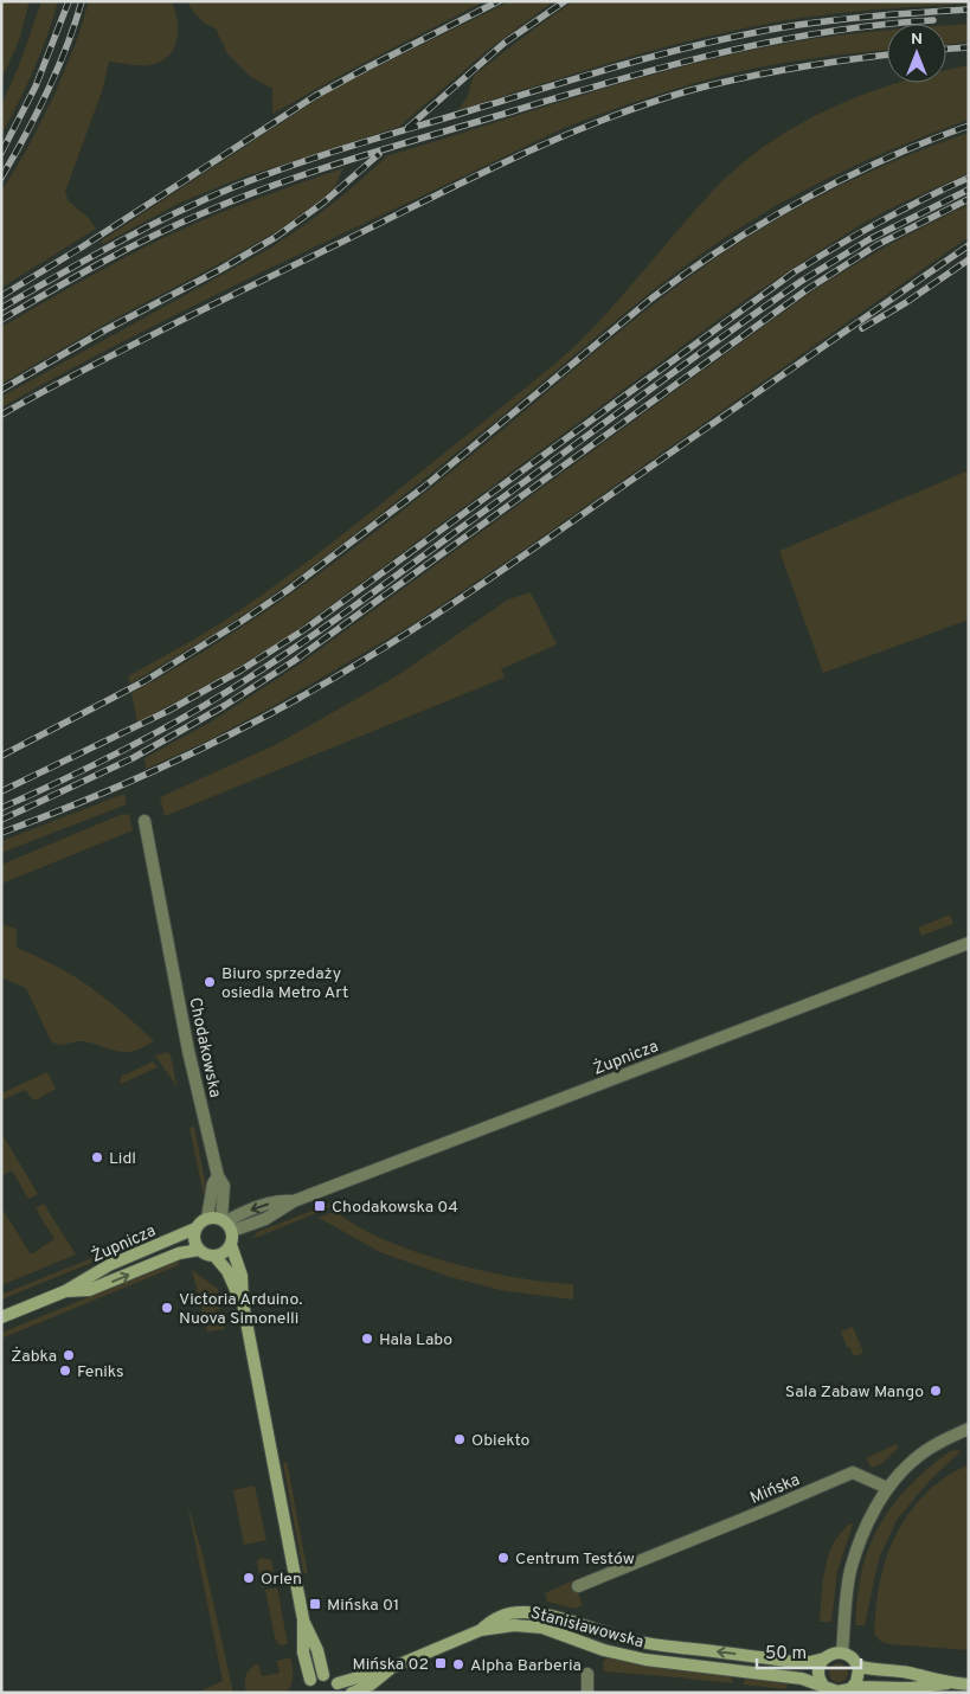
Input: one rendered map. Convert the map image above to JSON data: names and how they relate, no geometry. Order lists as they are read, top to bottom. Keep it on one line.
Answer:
{"streets":{"street":["Chodakowska","Żupnicza","Mińska","Stanisławowska"]},"crossings":[["Chodakowska","Żupnicza"]],"places":{"other":["Biuro sprzedaży osiedla Metro Art","Lidl","Victoria Arduino. Nuova Simonelli","Hala Labo","Żabka","Feniks","Sala Zabaw Mango","Obiekto","Centrum Testów","Orlen","Alpha Barberia"],"transit":["Chodakowska 04","Mińska 01","Mińska 02"]},"scale_bar":"50 m","north":"top"}
